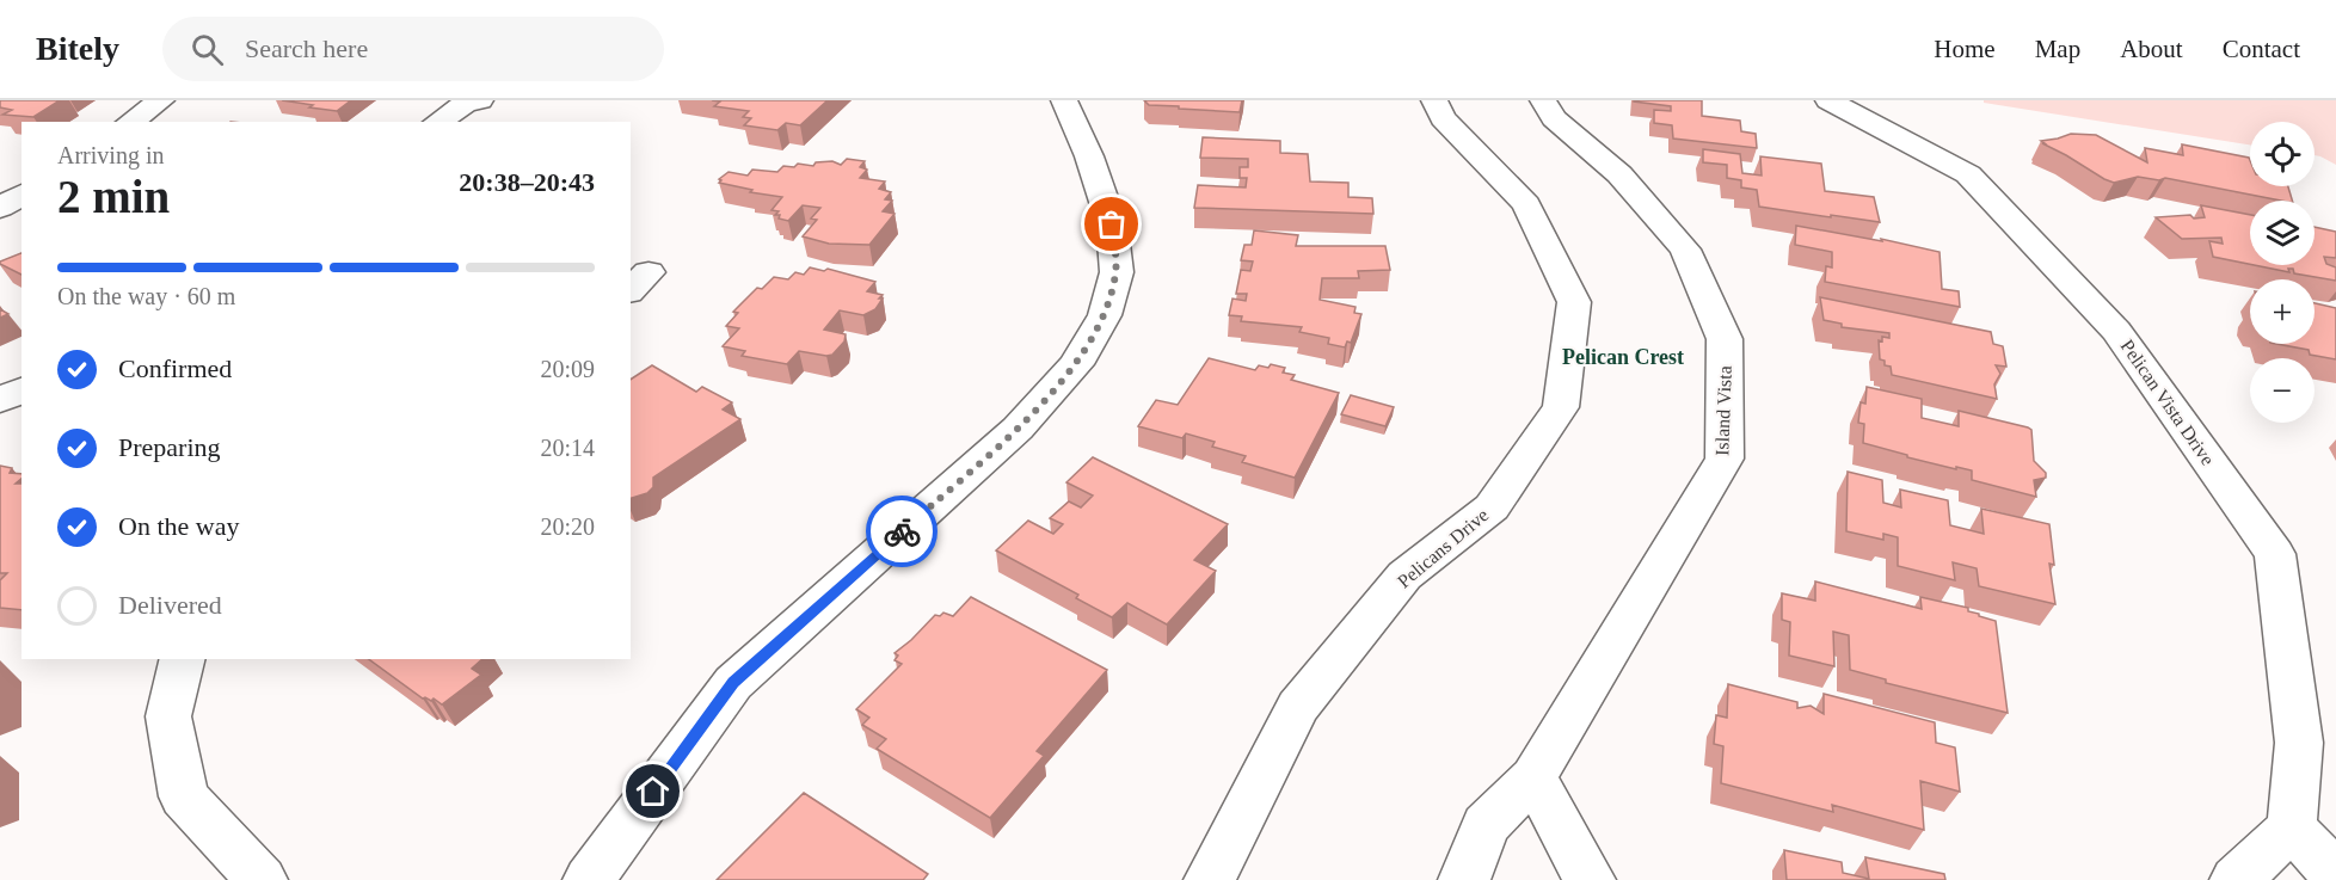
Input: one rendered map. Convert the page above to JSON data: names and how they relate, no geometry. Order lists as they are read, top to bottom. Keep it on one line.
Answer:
{"streets":{"street":["Pelican Vista Drive","Island Vista","Pelicans Drive"]},"districts":["Pelican Crest"],"page":{"header":"Bitely","search":"Search here","nav":["Home","Map","About","Contact"],"map_buttons":["+","−"],"heading":["2 min","Arriving in","20:38–20:43"],"bar":"On the way · 60 m","list":[["Confirmed","20:09"],["Preparing","20:14"],["On the way","20:20"],"Delivered"]}}
